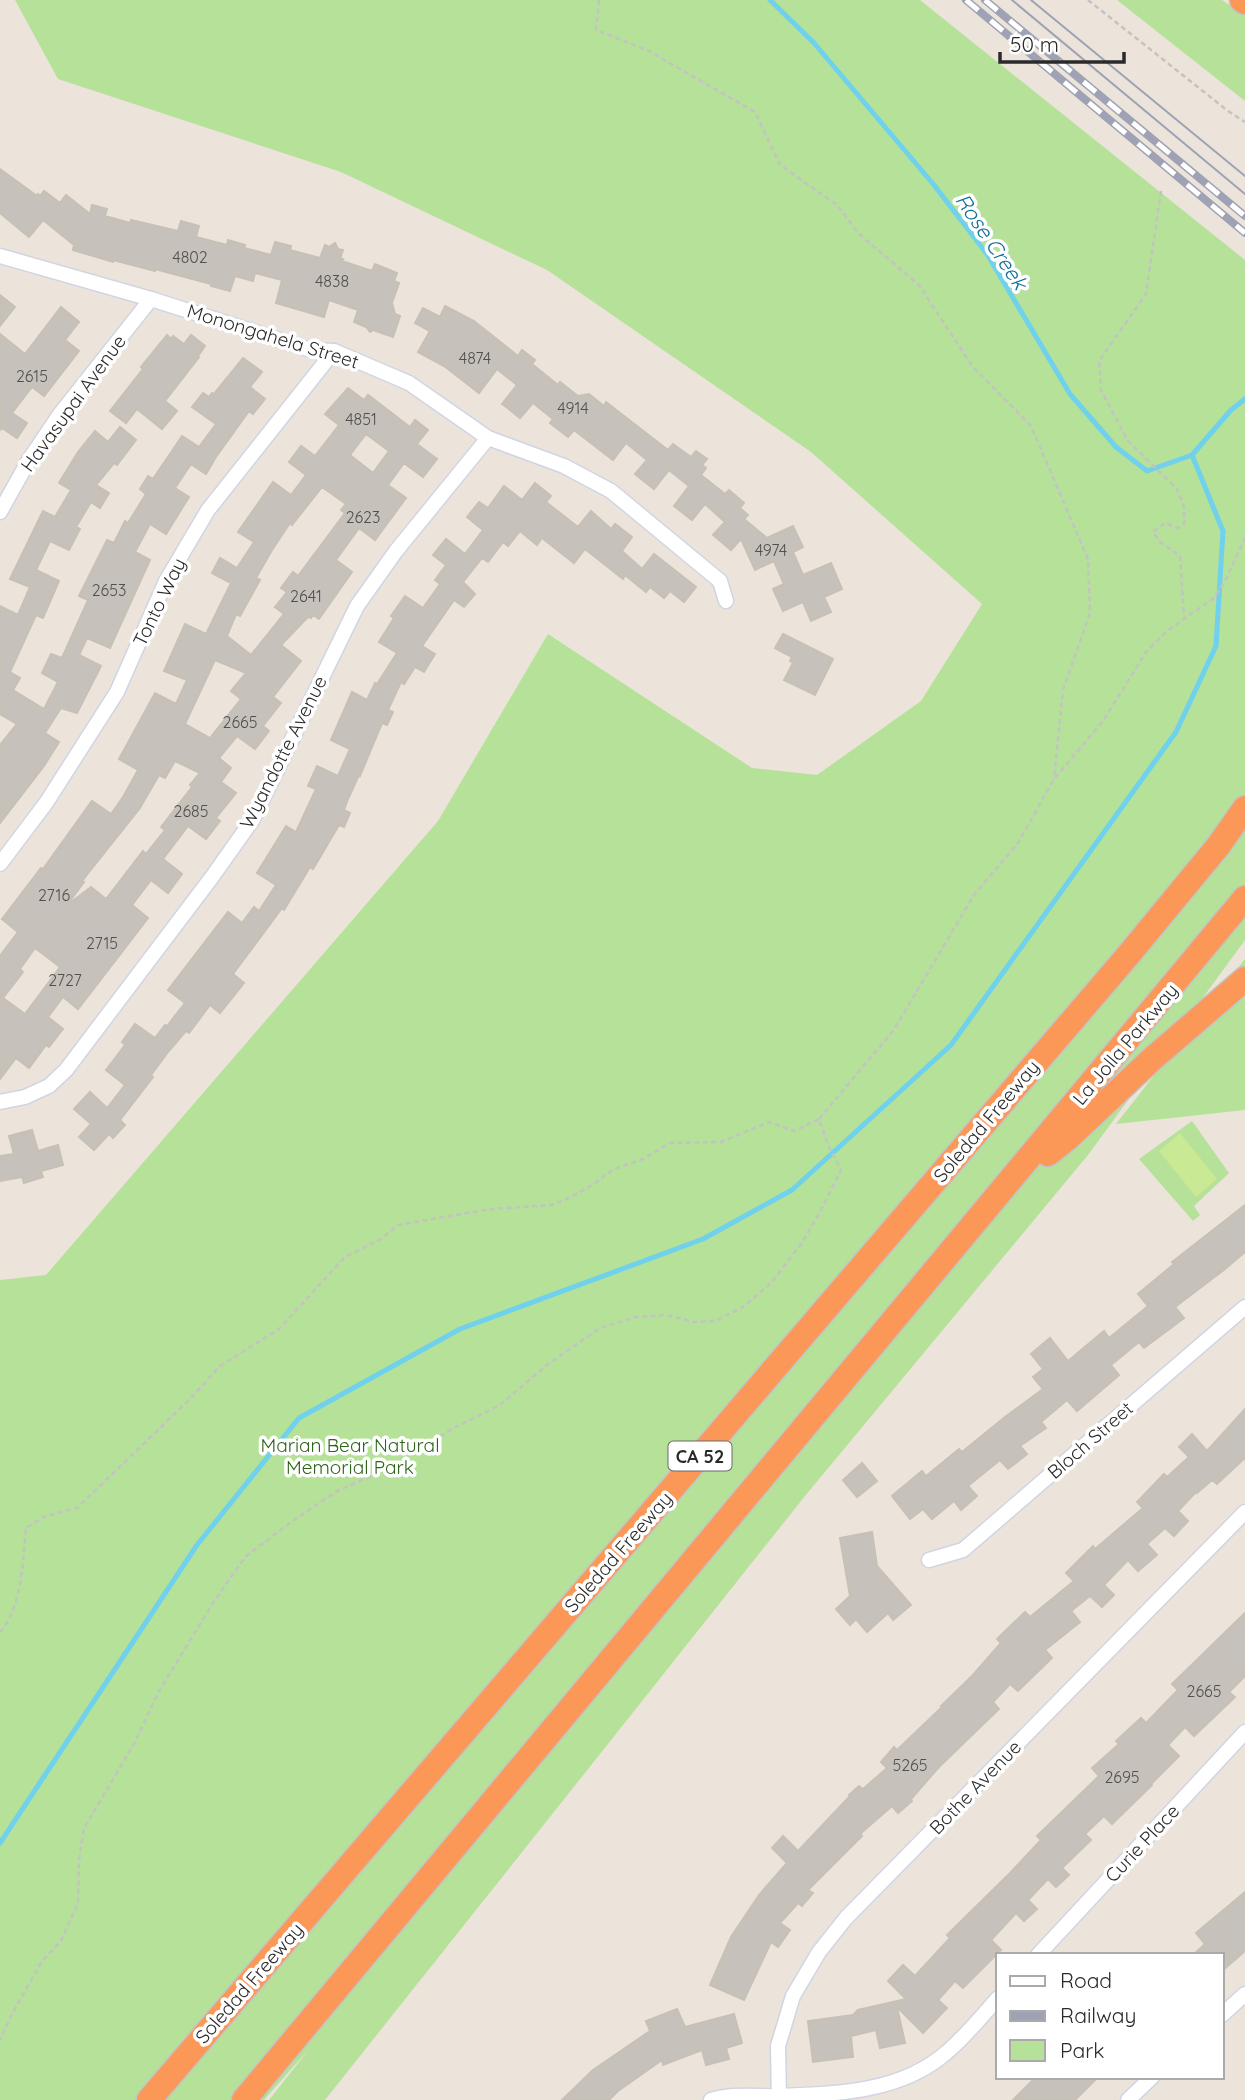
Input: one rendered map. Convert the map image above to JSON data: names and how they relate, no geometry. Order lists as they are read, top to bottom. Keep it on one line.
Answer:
{"streets":{"highway":["La Jolla Parkway","Soledad Freeway","CA 52"],"street":["Monongahela Street","Havasupai Avenue","Tonto Way","Wyandotte Avenue","Bloch Street","Bothe Avenue","Curie Place"]},"crossings":[["Monongahela Street","Havasupai Avenue"],["Monongahela Street","Tonto Way"],["Monongahela Street","Wyandotte Avenue"],["La Jolla Parkway","CA 52"]],"water":["Rose Creek"],"parks":["Marian Bear Natural Memorial Park"],"house_numbers":["4802","4838","4874","2615","4914","4851","2623","4974","2653","2641","2665","2685","2716","2715","2727","2665","5265","2695"],"legend":["Road","Railway","Park"],"scale_bar":"50 m"}
